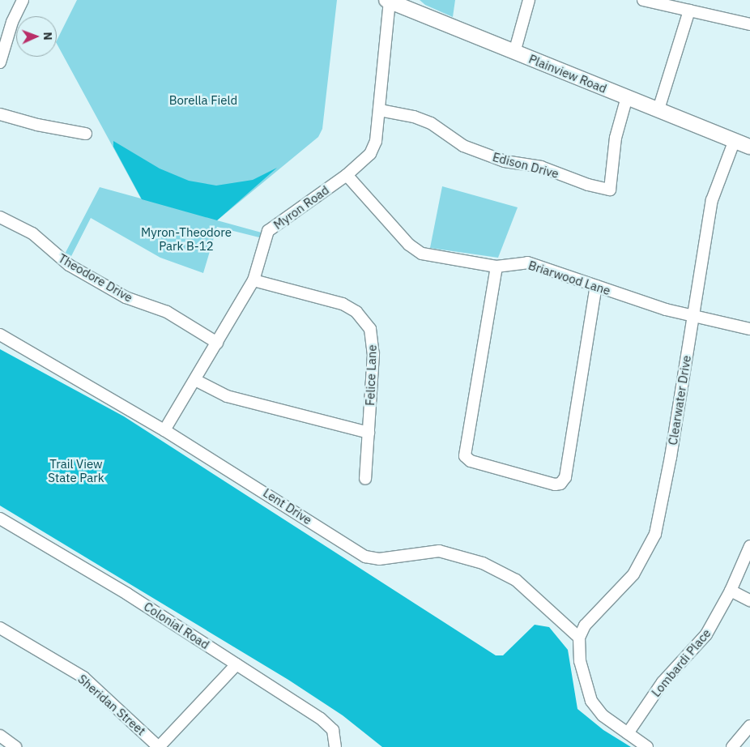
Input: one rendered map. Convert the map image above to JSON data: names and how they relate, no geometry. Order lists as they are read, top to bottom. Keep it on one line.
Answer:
{"streets":{"main road":["Plainview Road"],"street":["Edison Drive","Myron Road","Theodore Drive","Briarwood Lane","Felice Lane","Clearwater Drive","Lent Drive","Colonial Road","Lombardi Place","Sheridan Street"]},"crossings":[["Plainview Road","Edison Drive"],["Plainview Road","Myron Road"],["Plainview Road","Clearwater Drive"],["Edison Drive","Myron Road"],["Myron Road","Theodore Drive"],["Myron Road","Briarwood Lane"],["Myron Road","Felice Lane"],["Myron Road","Lent Drive"],["Briarwood Lane","Clearwater Drive"],["Clearwater Drive","Lent Drive"]],"parks":["Borella Field","Myron-Theodore Park B-12","Trail View State Park"],"north":"right"}
